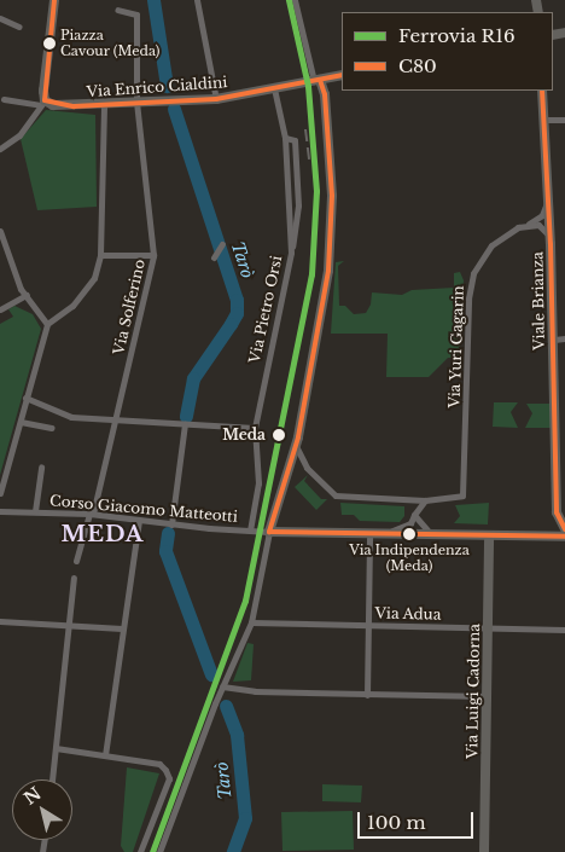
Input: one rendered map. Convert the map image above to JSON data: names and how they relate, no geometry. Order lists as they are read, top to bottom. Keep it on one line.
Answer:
{"streets":{"street":["Via Enrico Cialdini","Viale Brianza","Via Solferino","Via Pietro Orsi","Via Yuri Gagarin","Corso Giacomo Matteotti","Via Adua","Via Luigi Cadorna"]},"crossings":[["Via Enrico Cialdini","Via Solferino"],["Via Enrico Cialdini","Via Pietro Orsi"],["Via Solferino","Corso Giacomo Matteotti"],["Via Pietro Orsi","Corso Giacomo Matteotti"],["Via Adua","Via Luigi Cadorna"]],"districts":["MEDA"],"water":["Tarò"],"places":["Piazza Cavour (Meda)","Meda","Via Indipendenza (Meda)"],"lines":["rail line R16","transit line C80"],"legend":["Ferrovia R16","C80"],"scale_bar":"100 m","north":"top left"}
